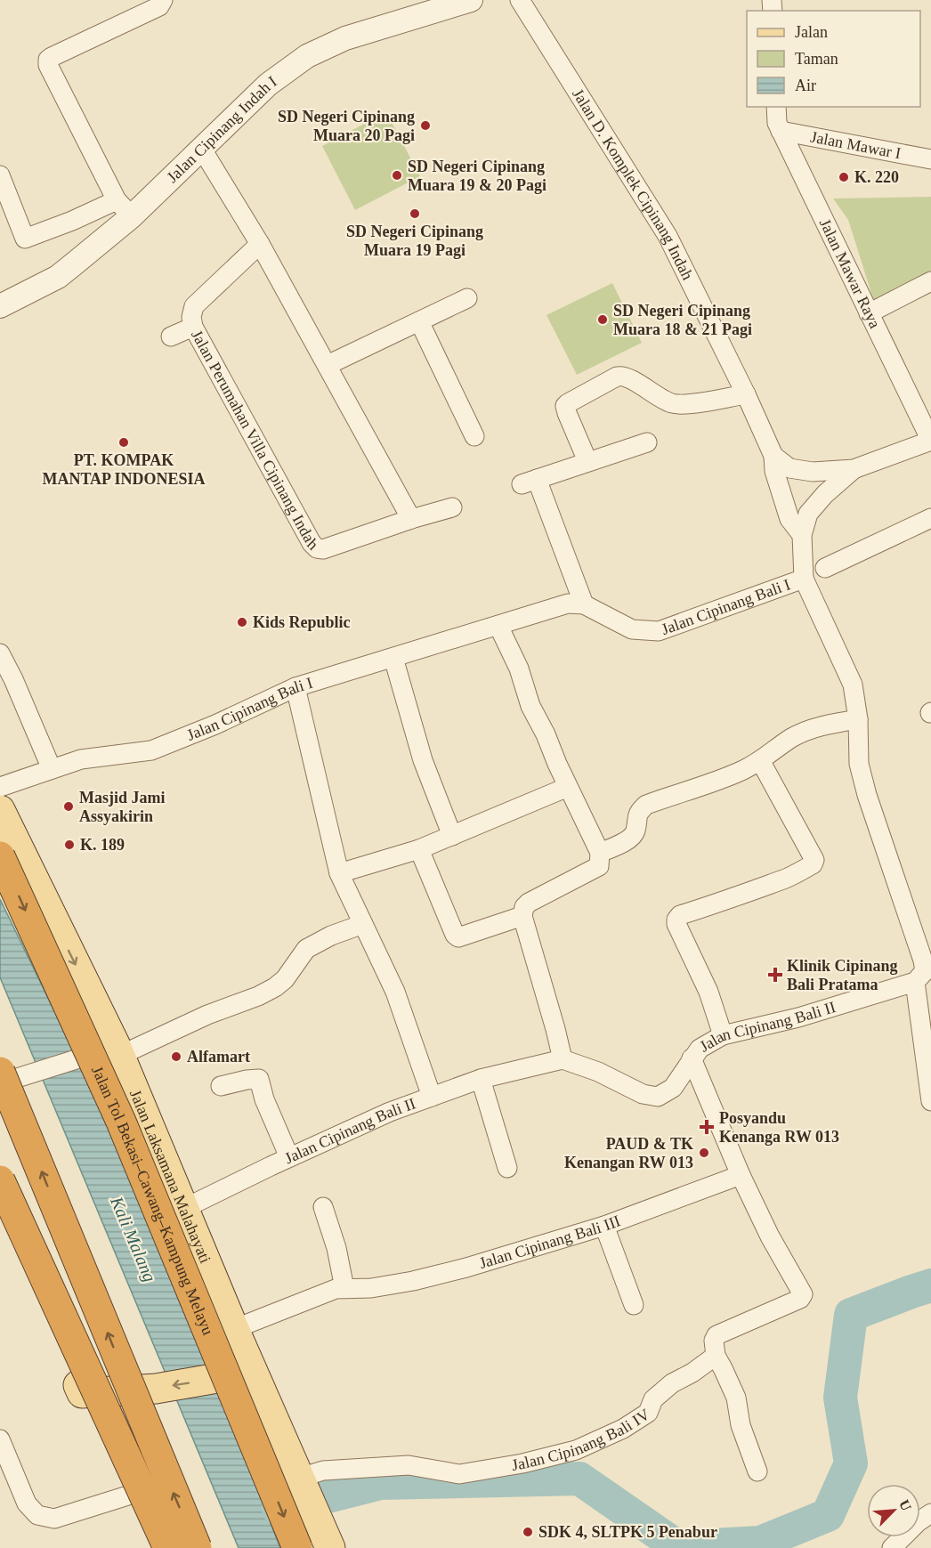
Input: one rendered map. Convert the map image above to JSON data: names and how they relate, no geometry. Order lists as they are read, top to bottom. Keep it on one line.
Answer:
{"streets":{"highway":["Jalan Tol Bekasi–Cawang–Kampung Melayu"],"main road":["Jalan Laksamana Malahayati"],"street":["Jalan Cipinang Indah I","Jalan Mawar I","Jalan D. Komplek Cipinang Indah","Jalan Mawar Raya","Jalan Perumahan Villa Cipinang Indah","Jalan Cipinang Bali I","Jalan Cipinang Bali II","Jalan Cipinang Bali III","Jalan Cipinang Bali IV"]},"crossings":[["Jalan Mawar I","Jalan Mawar Raya"],["Jalan Cipinang Bali II","Jalan Laksamana Malahayati"],["Jalan Laksamana Malahayati","Jalan Cipinang Bali III"],["Jalan Laksamana Malahayati","Jalan Cipinang Bali IV"]],"water":["Kali Malang"],"places":{"other":["SD Negeri Cipinang Muara 20 Pagi","SD Negeri Cipinang Muara 19 & 20 Pagi","K. 220","SD Negeri Cipinang Muara 19 Pagi","SD Negeri Cipinang Muara 18 & 21 Pagi","PT. KOMPAK MANTAP INDONESIA","Kids Republic","Masjid Jami Assyakirin","K. 189","Alfamart","PAUD & TK Kenangan RW 013","SDK 4, SLTPK 5 Penabur"],"health":["Klinik Cipinang Bali Pratama","Posyandu Kenanga RW 013"]},"legend":["Jalan","Taman","Air"],"north":"top right"}
